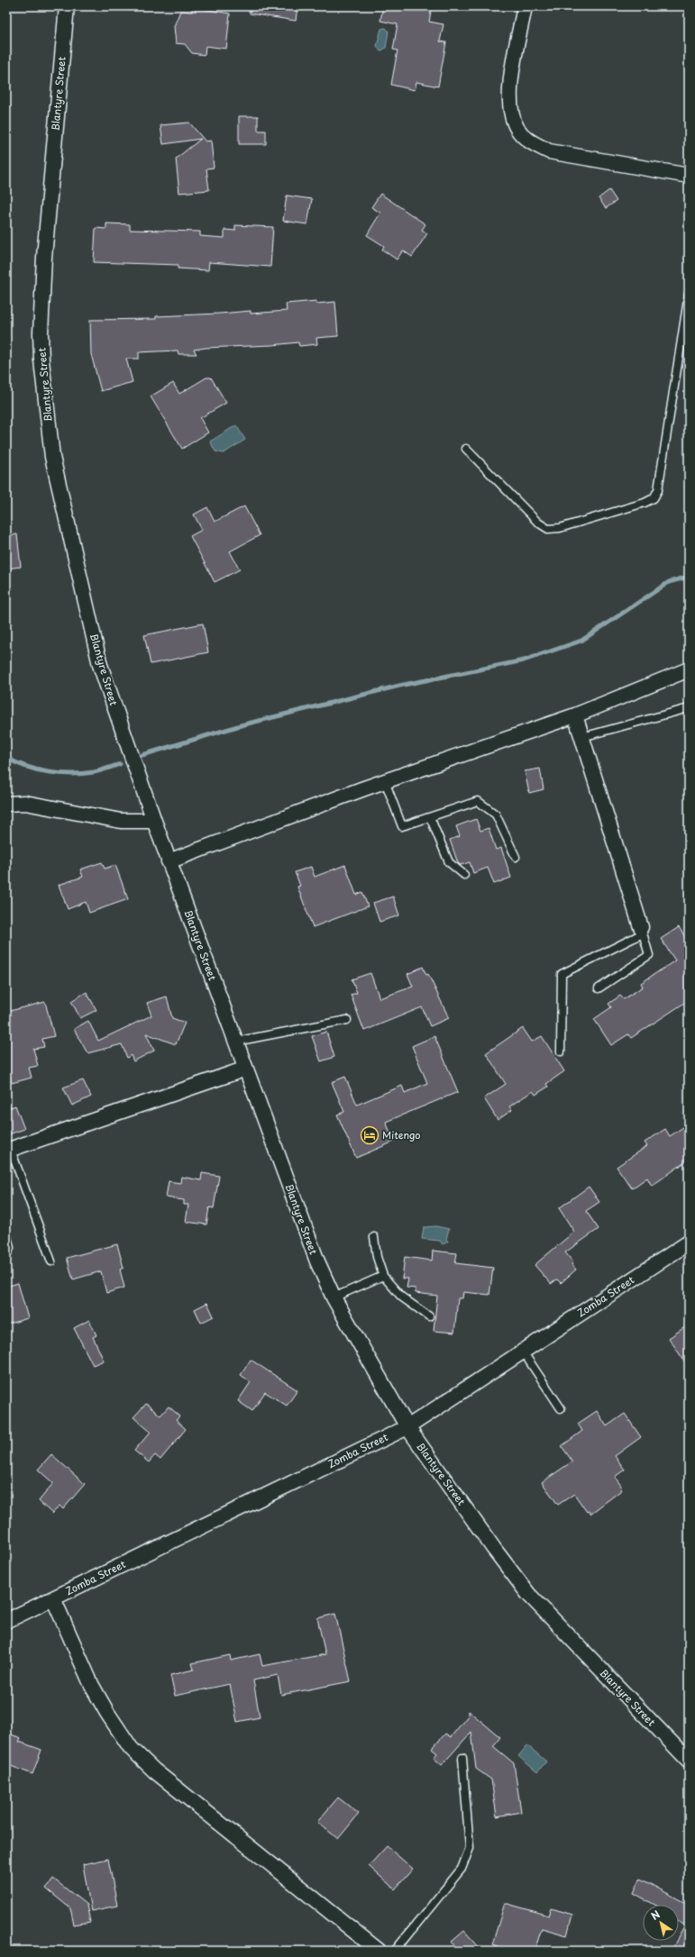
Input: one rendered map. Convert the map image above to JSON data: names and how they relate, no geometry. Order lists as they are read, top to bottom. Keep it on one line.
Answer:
{"streets":{"street":["Blantyre Street","Zomba Street"]},"crossings":[["Blantyre Street","Zomba Street"]],"places":{"hotel":["Mitengo"]},"north":"top left"}
